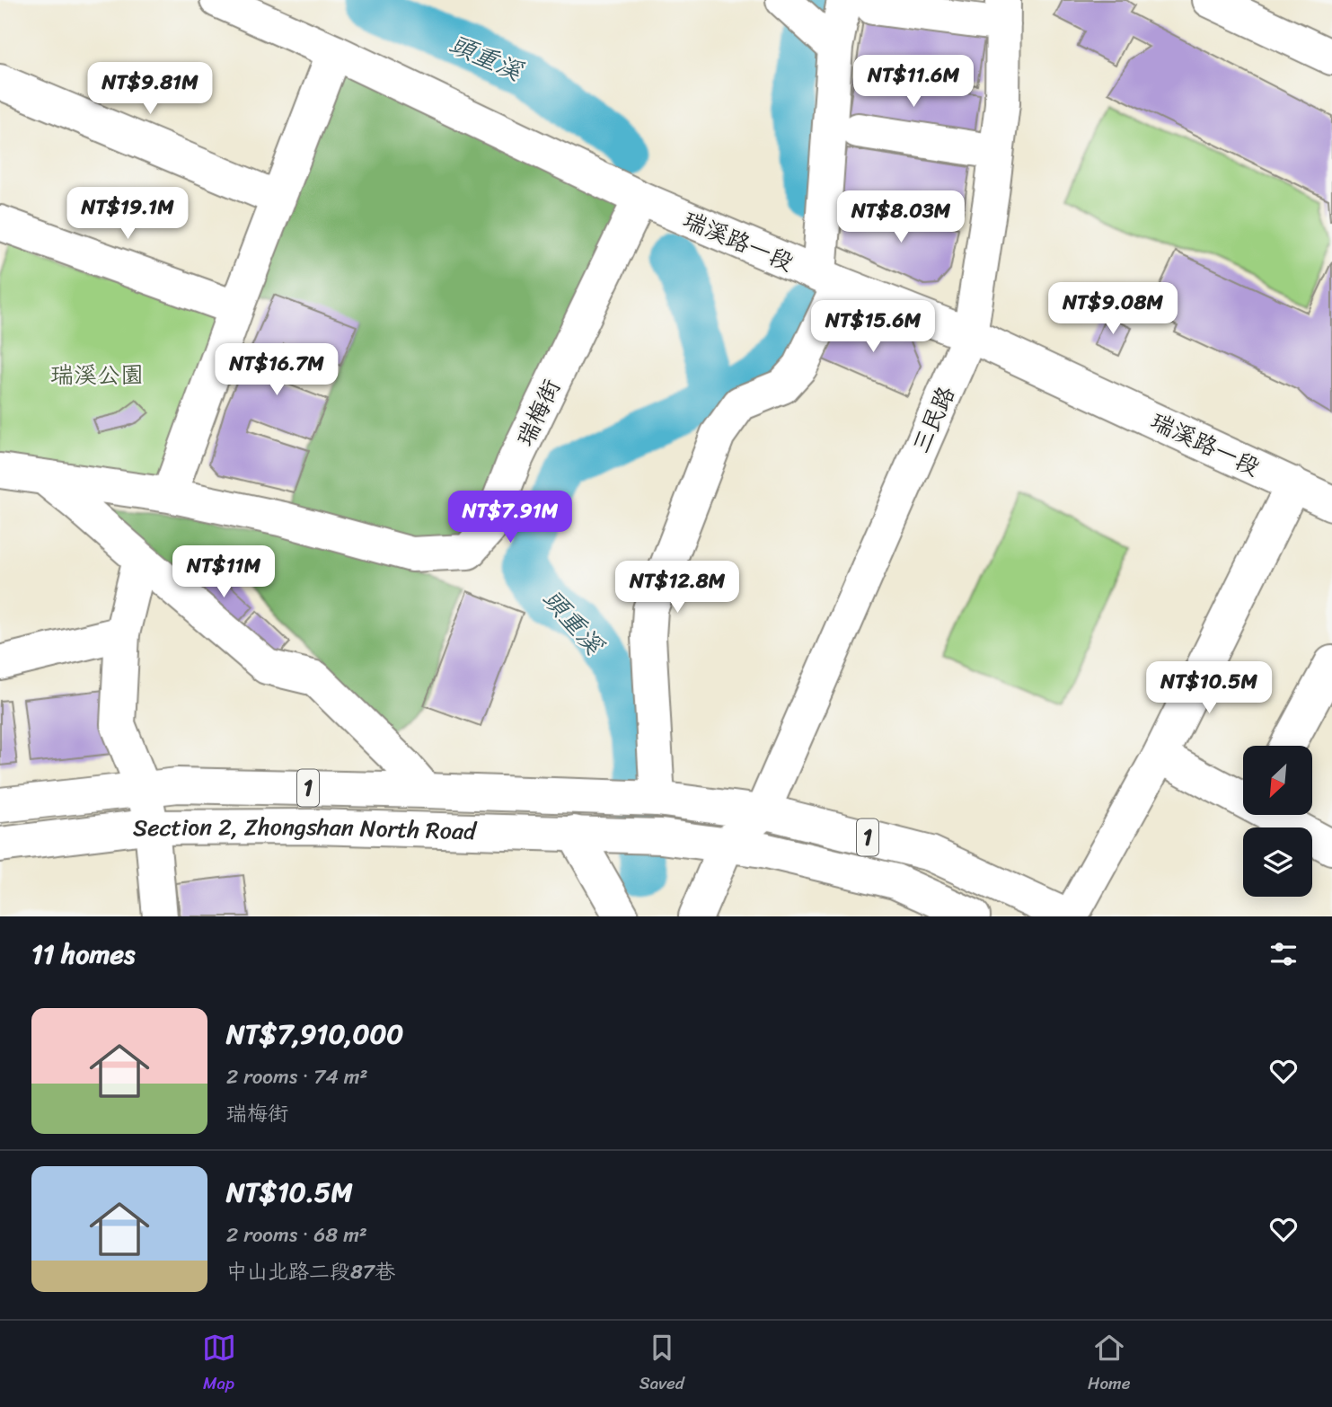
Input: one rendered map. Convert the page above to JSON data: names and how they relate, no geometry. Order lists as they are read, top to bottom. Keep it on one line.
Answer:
{"streets":{"street":["瑞溪路一段","瑞梅街","三民路","1","Section 2, Zhongshan North Road"]},"crossings":[["瑞溪路一段","瑞梅街"],["瑞溪路一段","三民路"],["三民路","1"],["1","Section 2, Zhongshan North Road"]],"water":["頭重溪"],"parks":["瑞溪公園"],"north":"bottom left","page":{"price":["NT$11.6M","NT$9.81M","NT$19.1M","NT$8.03M","NT$9.08M","NT$15.6M","NT$16.7M","NT$7.91M","NT$11M","NT$12.8M","NT$10.5M"],"heading":"11 homes","list":[{"name":"NT$7,910,000","note":"2 rooms · 74 m² · 瑞梅街"},{"name":"NT$10.5M","note":"2 rooms · 68 m² · 中山北路二段87巷"}],"tabs":["Map","Saved","Home"]}}
